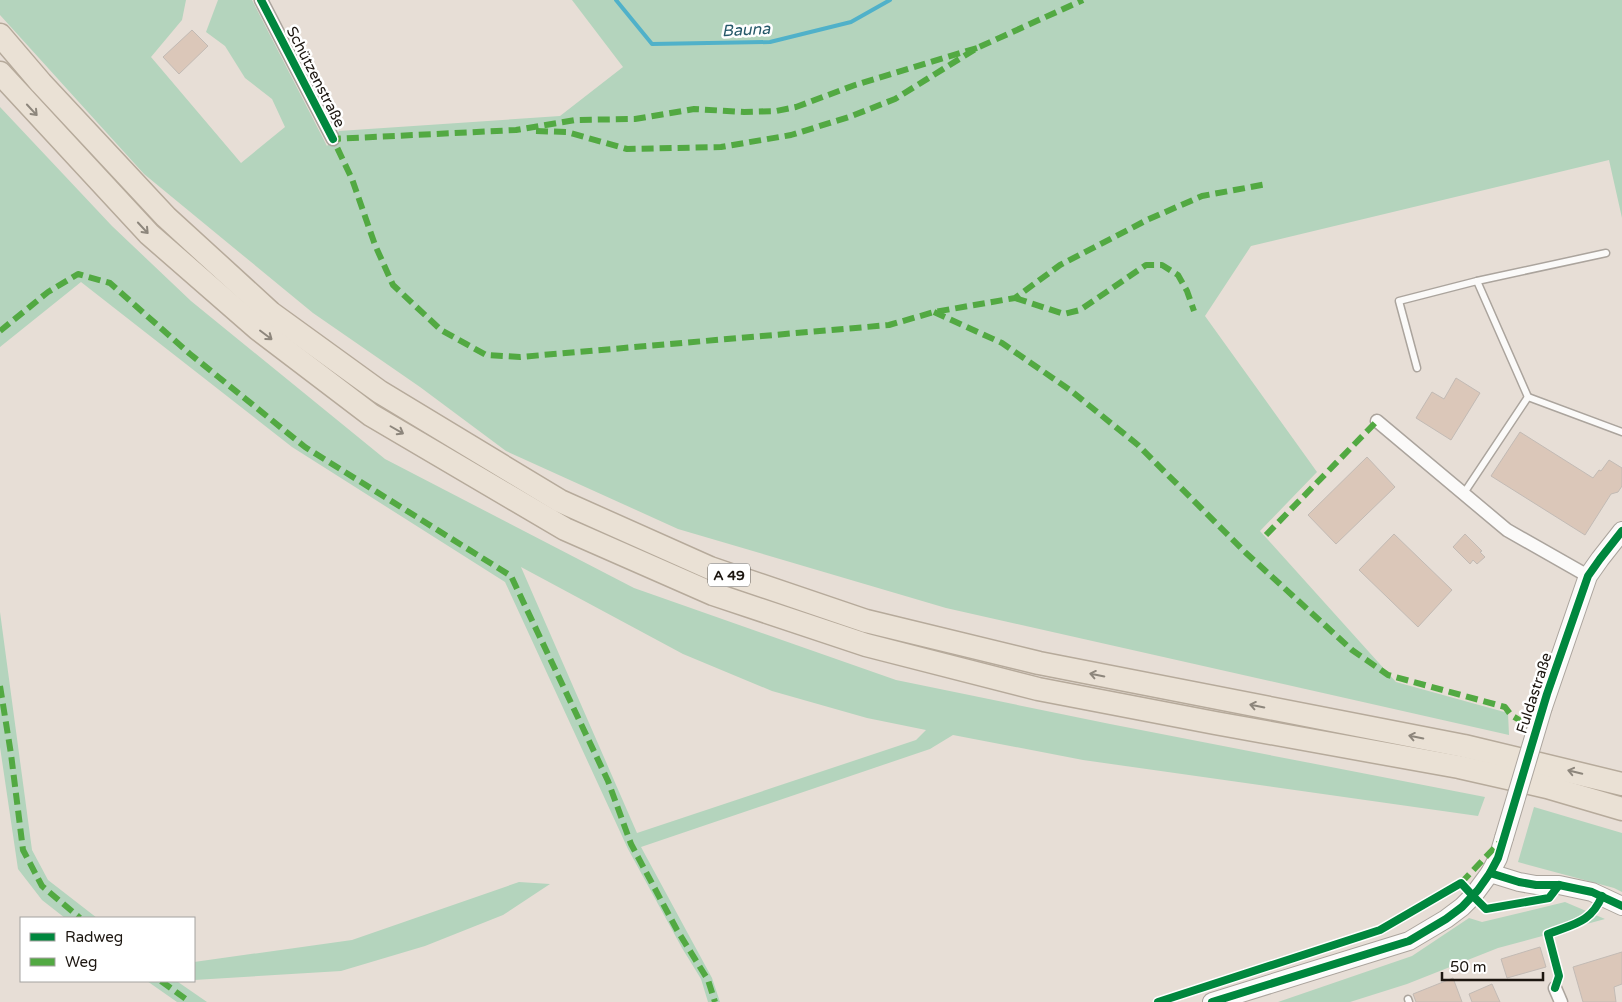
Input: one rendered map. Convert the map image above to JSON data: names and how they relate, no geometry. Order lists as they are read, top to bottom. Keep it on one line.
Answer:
{"streets":{"highway":["A 49"],"street":["Schützenstraße","Fuldastraße"]},"crossings":[["A 49","Fuldastraße"]],"water":["Bauna"],"legend":["Radweg","Weg"],"scale_bar":"50 m"}
